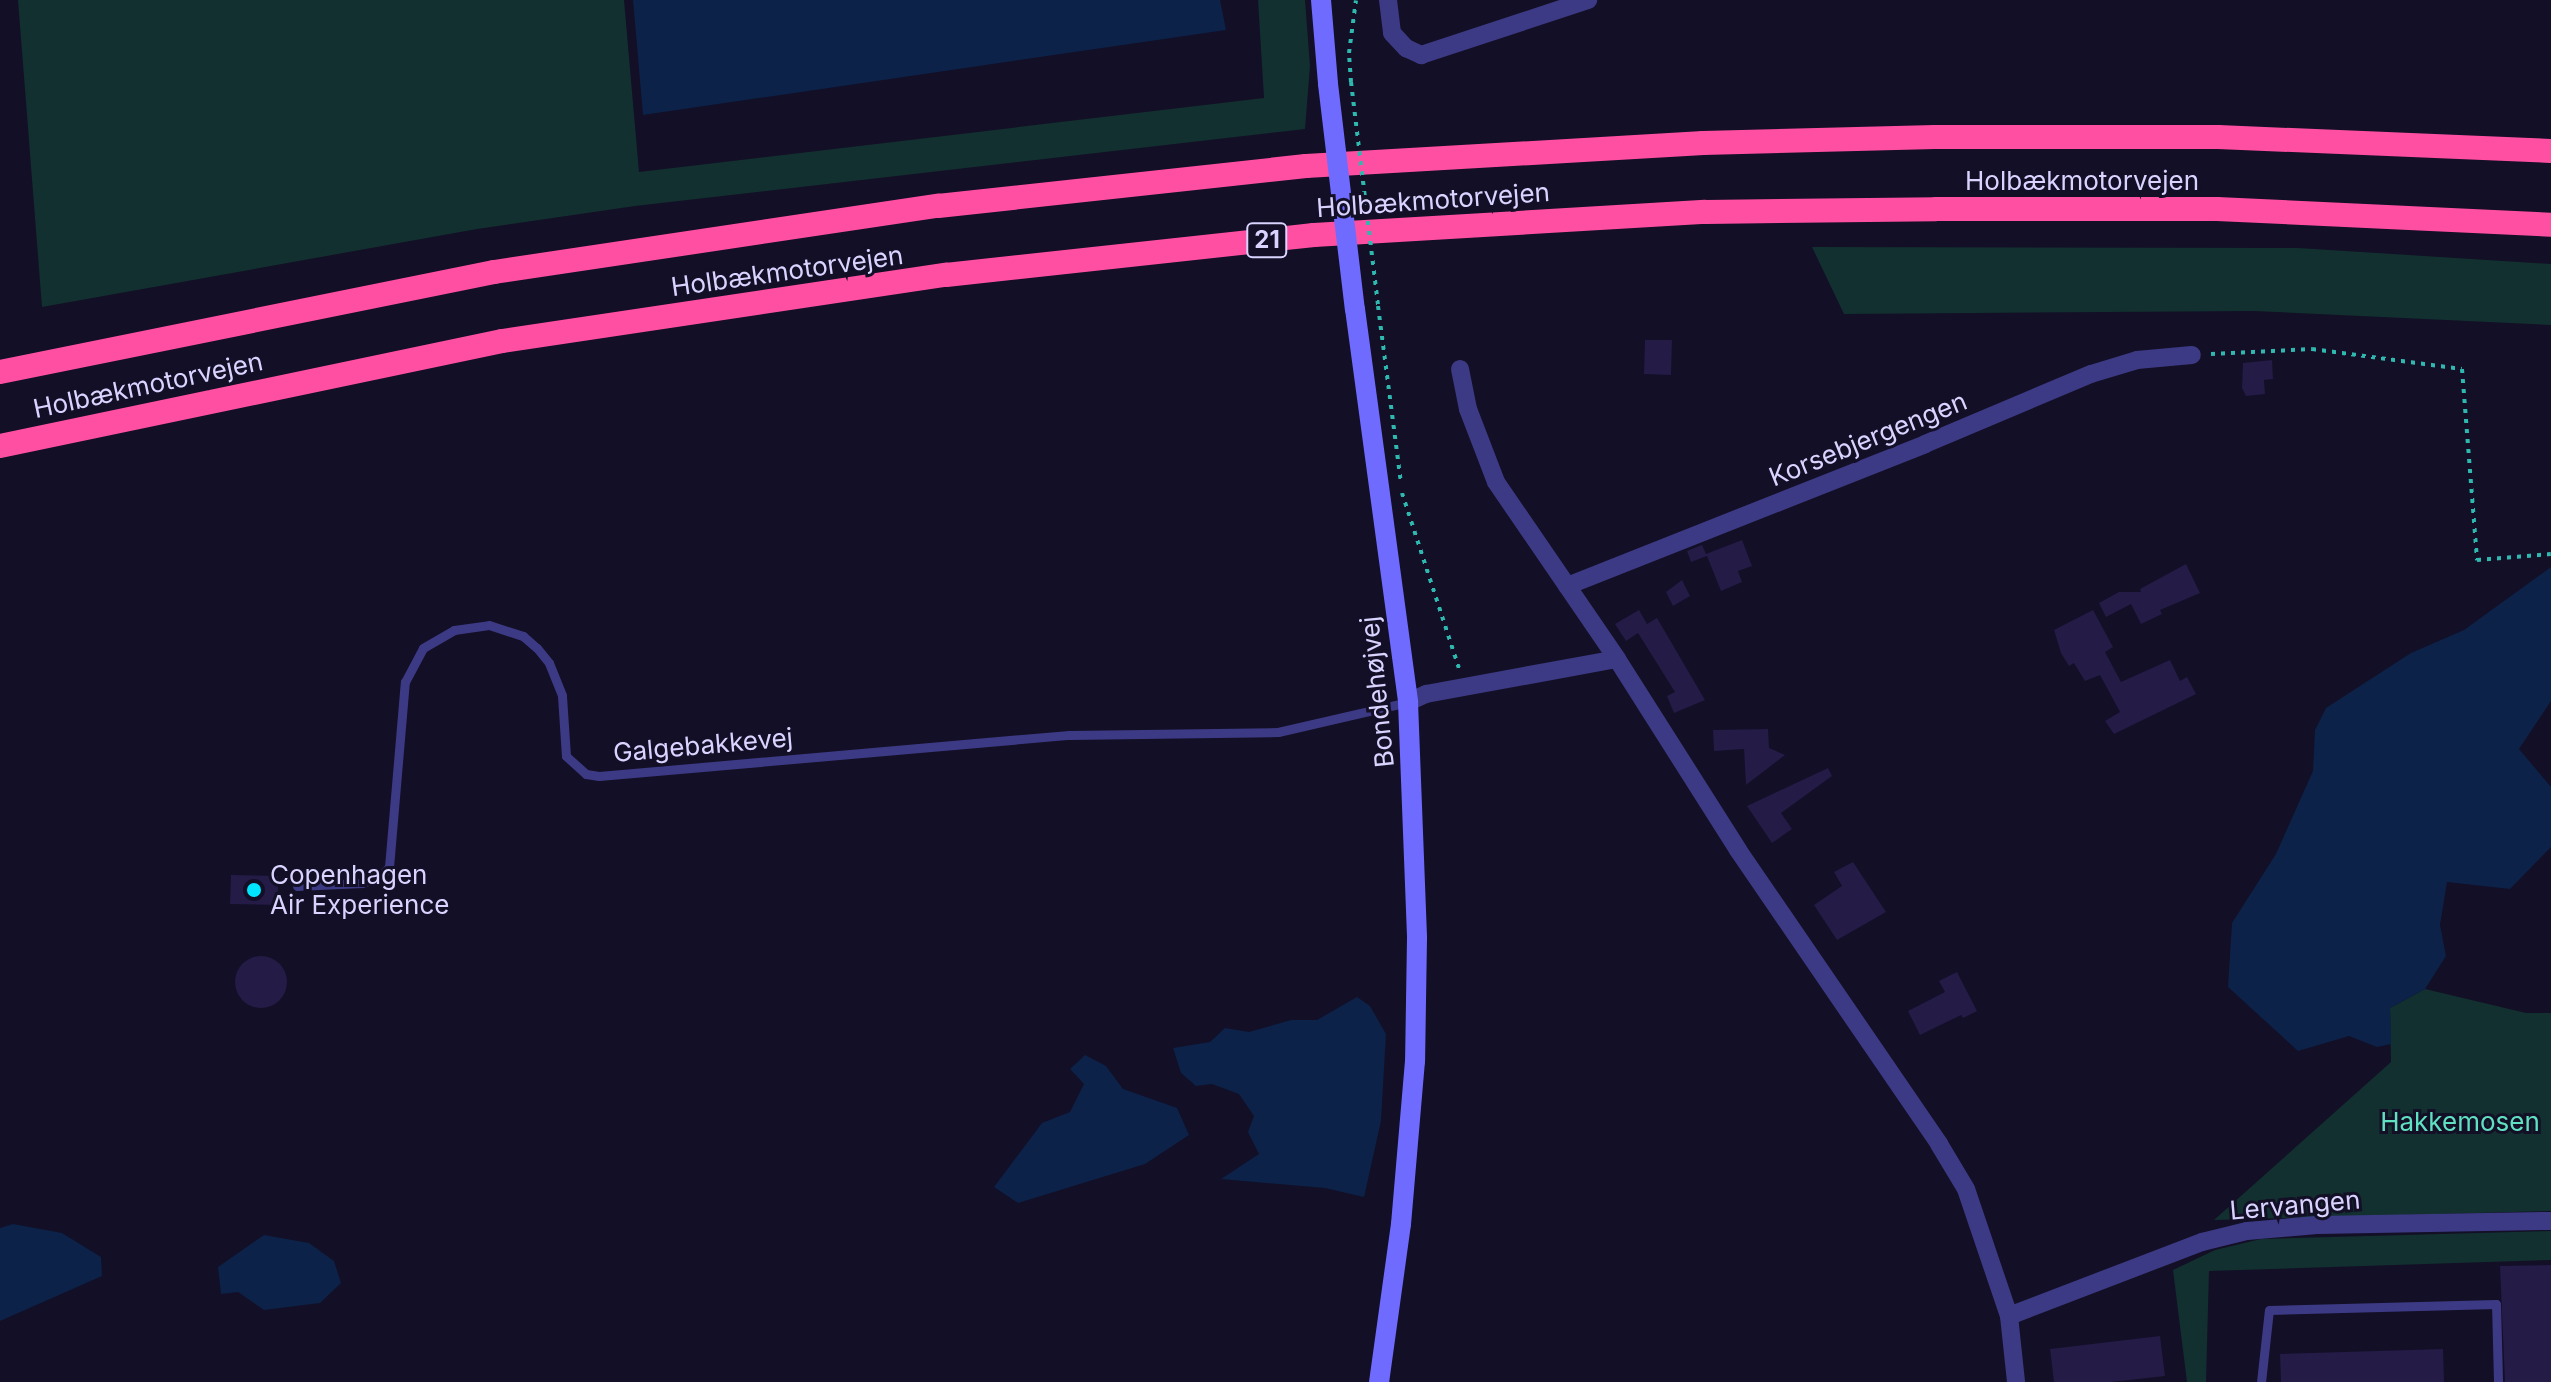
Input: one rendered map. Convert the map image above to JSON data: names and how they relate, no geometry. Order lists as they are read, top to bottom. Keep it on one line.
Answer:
{"streets":{"highway":["Holbækmotorvejen","21"],"street":["Korsebjergengen","Bondehøjvej","Lervangen"],"lane":["Galgebakkevej"]},"crossings":[["Bondehøjvej","Galgebakkevej"]],"parks":["Hakkemosen"],"places":["Copenhagen Air Experience"]}
